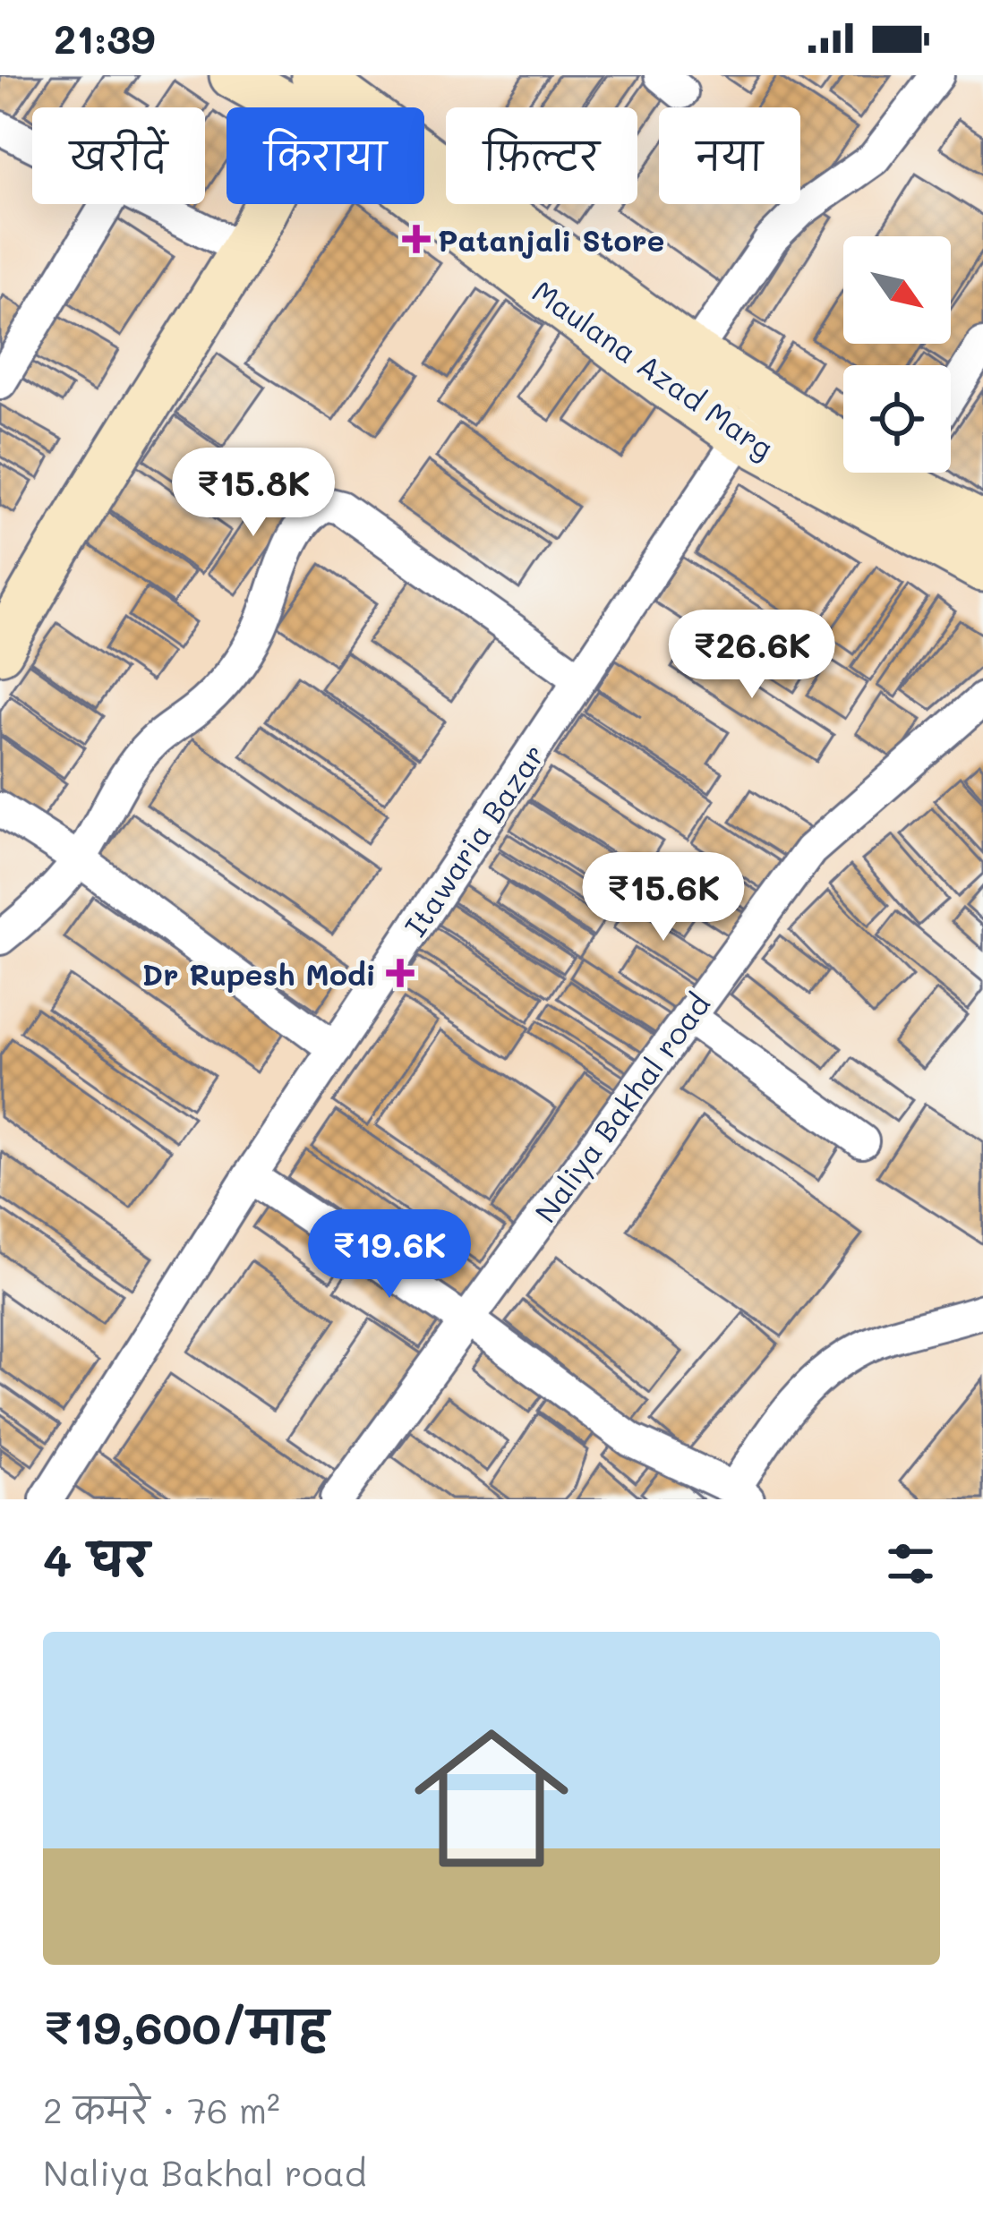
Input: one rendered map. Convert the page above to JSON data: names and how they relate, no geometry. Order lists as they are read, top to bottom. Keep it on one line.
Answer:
{"streets":{"street":["Maulana Azad Marg","Itawaria Bazar","Naliya Bakhal road"]},"crossings":[["Maulana Azad Marg","Itawaria Bazar"]],"places":{"health":["Patanjali Store","Dr Rupesh Modi"]},"north":"bottom right","page":{"status":"21:39","chip":["खरीदें","किराया","फ़िल्टर","नया"],"price":["₹15.8K","₹26.6K","₹15.6K","₹19.6K"],"heading":"4 घर","list":[{"name":"₹19,600/माह","note":"2 कमरे · 76 m² · Naliya Bakhal road"}]}}
